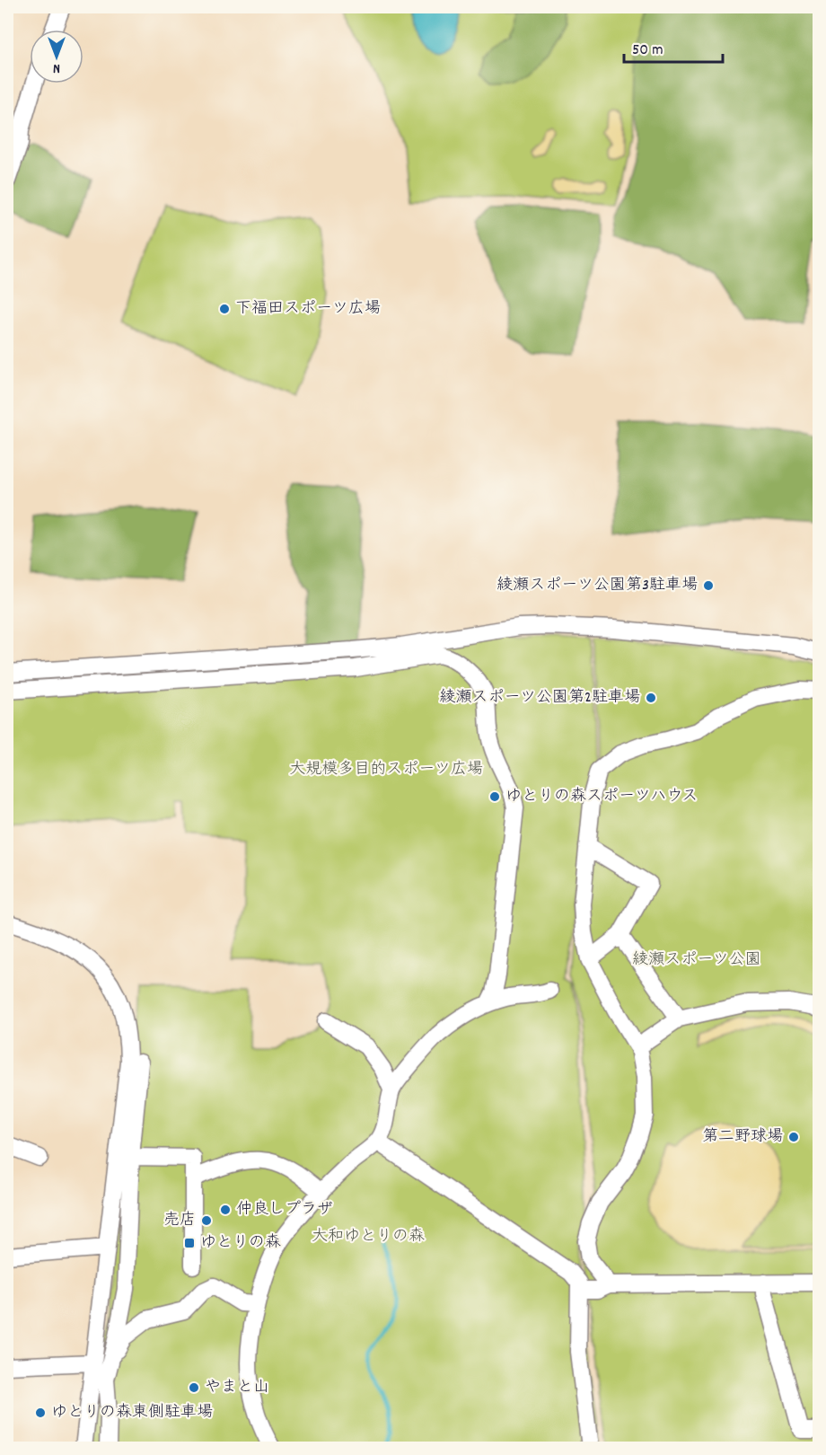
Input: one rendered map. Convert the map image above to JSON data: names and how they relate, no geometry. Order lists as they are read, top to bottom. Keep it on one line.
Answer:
{"parks":["大規模多目的スポーツ広場","綾瀬スポーツ公園","大和ゆとりの森"],"places":{"other":["下福田スポーツ広場","綾瀬スポーツ公園第3駐車場","綾瀬スポーツ公園第2駐車場","ゆとりの森スポーツハウス","第二野球場","仲良しプラザ","売店","やまと山","ゆとりの森東側駐車場"],"transit":["ゆとりの森"]},"scale_bar":"50 m","north":"bottom"}
